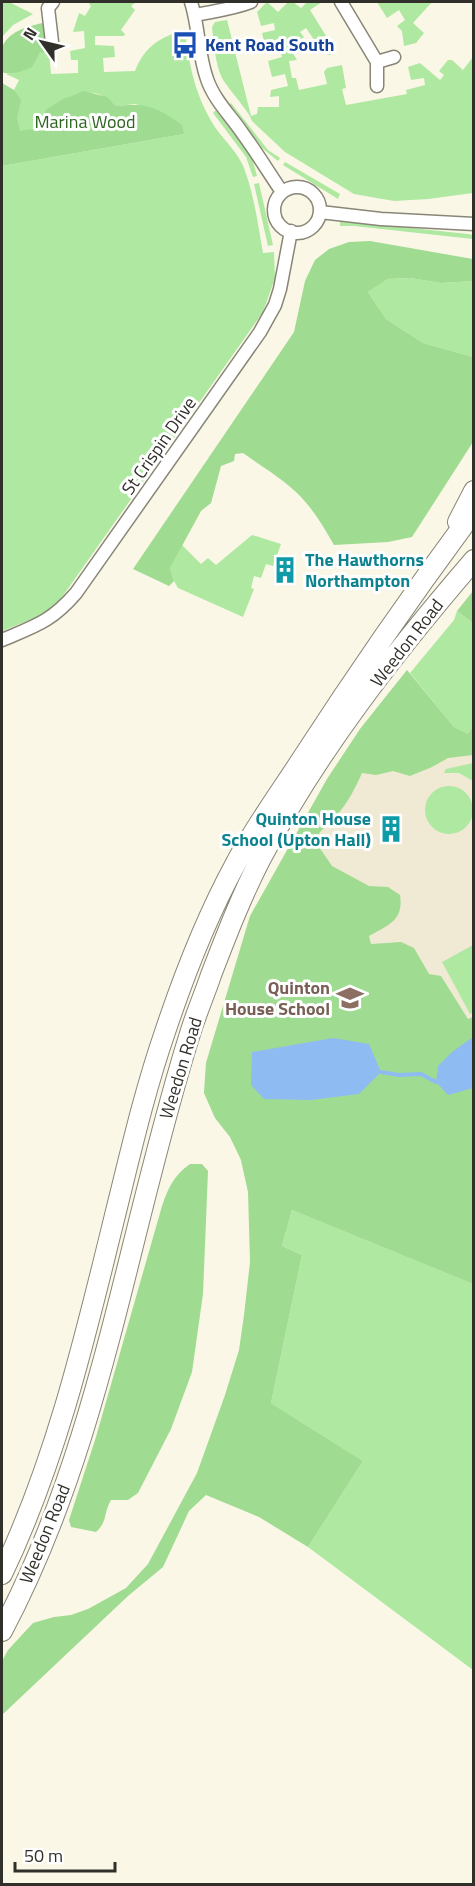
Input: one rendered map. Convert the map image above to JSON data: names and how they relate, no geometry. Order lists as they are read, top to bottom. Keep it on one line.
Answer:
{"streets":{"highway":["Weedon Road"],"street":["St Crispin Drive"]},"parks":["Marina Wood"],"places":{"bus stop":["Kent Road South"],"building":["The Hawthorns Northampton","Quinton House School (Upton Hall)"],"school or university":["Quinton House School"]},"scale_bar":"50 m","north":"top left"}
